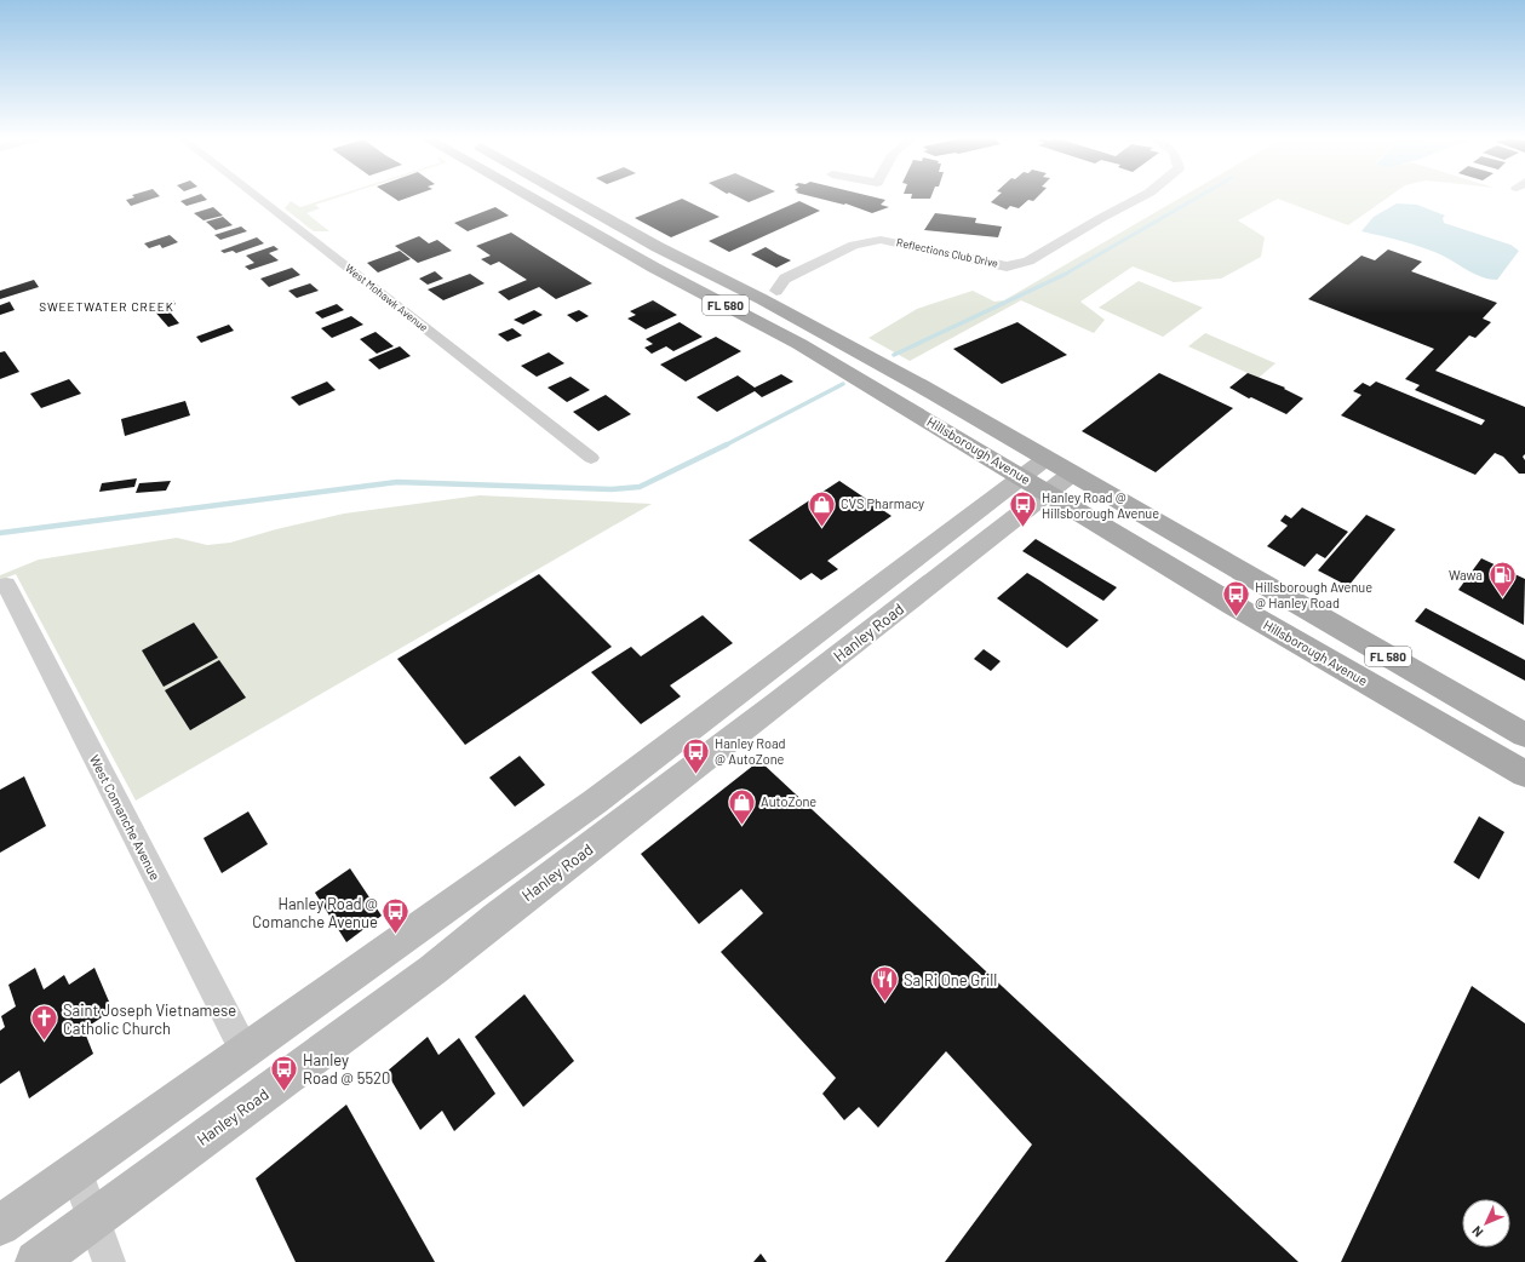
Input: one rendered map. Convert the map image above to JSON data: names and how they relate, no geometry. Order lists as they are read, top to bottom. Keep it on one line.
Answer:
{"streets":{"main road":["FL 580","Hillsborough Avenue","Hanley Road"],"street":["Reflections Club Drive","West Mohawk Avenue","West Comanche Avenue"]},"crossings":[["Reflections Club Drive","Hillsborough Avenue"],["Hillsborough Avenue","Hanley Road"],["Hanley Road","West Comanche Avenue"]],"districts":["SWEETWATER CREEK"],"places":{"shop":["CVS Pharmacy","AutoZone"],"bus stop":["Hanley Road @ Hillsborough Avenue","Hillsborough Avenue @ Hanley Road","Hanley Road @ AutoZone","Hanley Road @ Comanche Avenue","Hanley Road @ 5520"],"fuel station":["Wawa"],"restaurant":["Sa Ri One Grill"],"church":["Saint Joseph Vietnamese Catholic Church"]},"north":"bottom left"}
